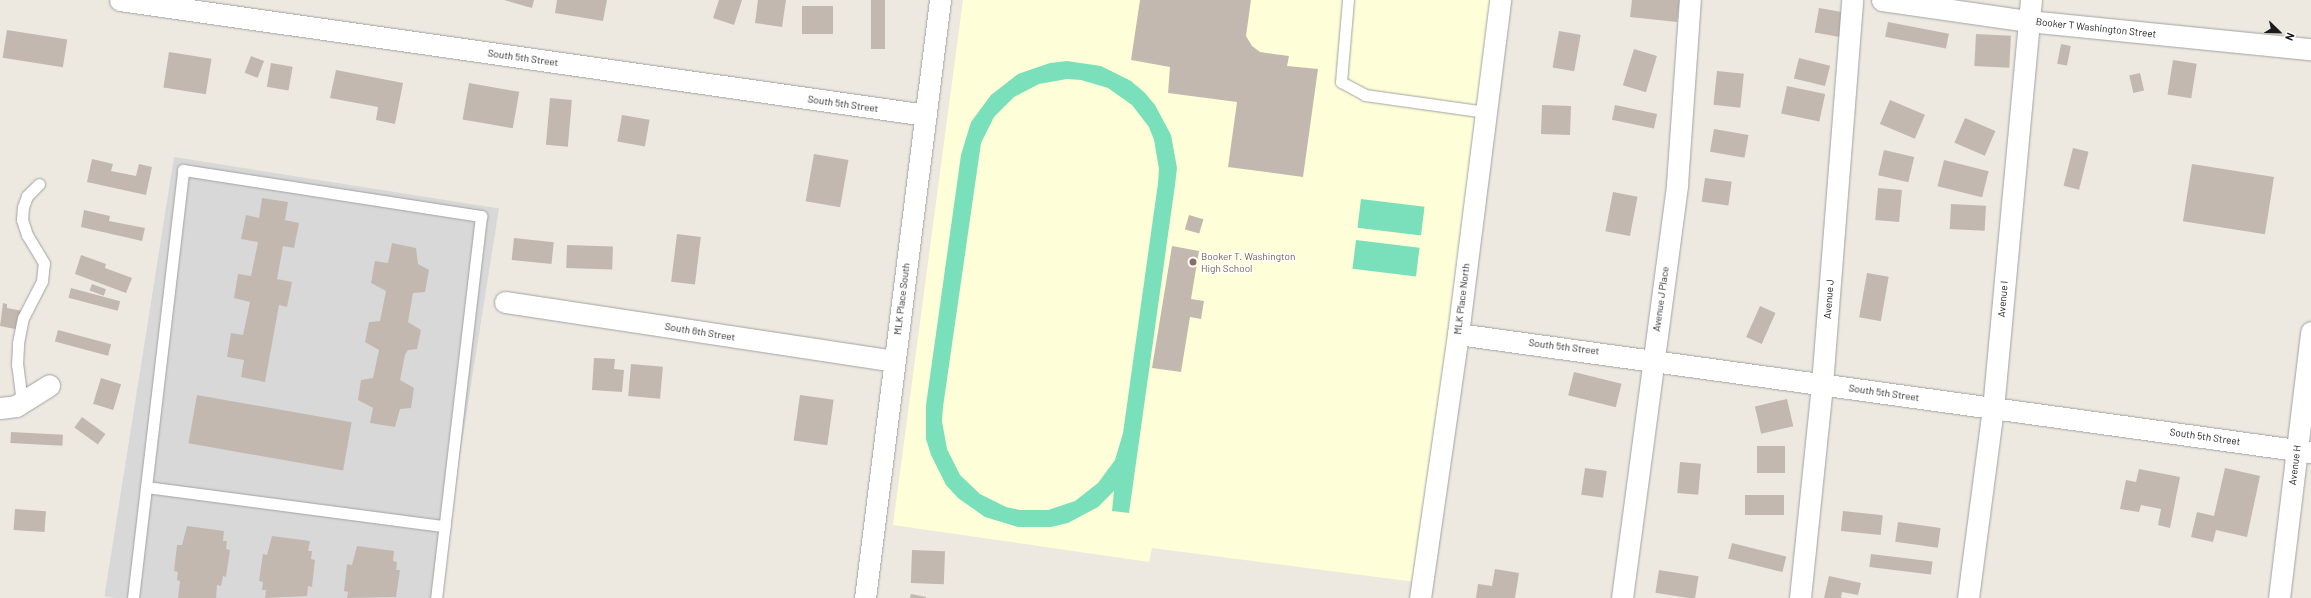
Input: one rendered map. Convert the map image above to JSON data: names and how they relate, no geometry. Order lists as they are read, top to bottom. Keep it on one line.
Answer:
{"streets":{"street":["Booker T Washington Street","South 5th Street","MLK Place South","MLK Place North","Avenue J Place","Avenue J","Avenue I","South 6th Street","Avenue H"]},"crossings":[["Booker T Washington Street","Avenue I"],["South 5th Street","MLK Place South"],["South 5th Street","MLK Place North"],["South 5th Street","Avenue J Place"],["South 5th Street","Avenue J"],["South 5th Street","Avenue I"],["South 5th Street","Avenue H"],["MLK Place South","South 6th Street"]],"places":["Booker T. Washington High School"],"north":"bottom right"}
